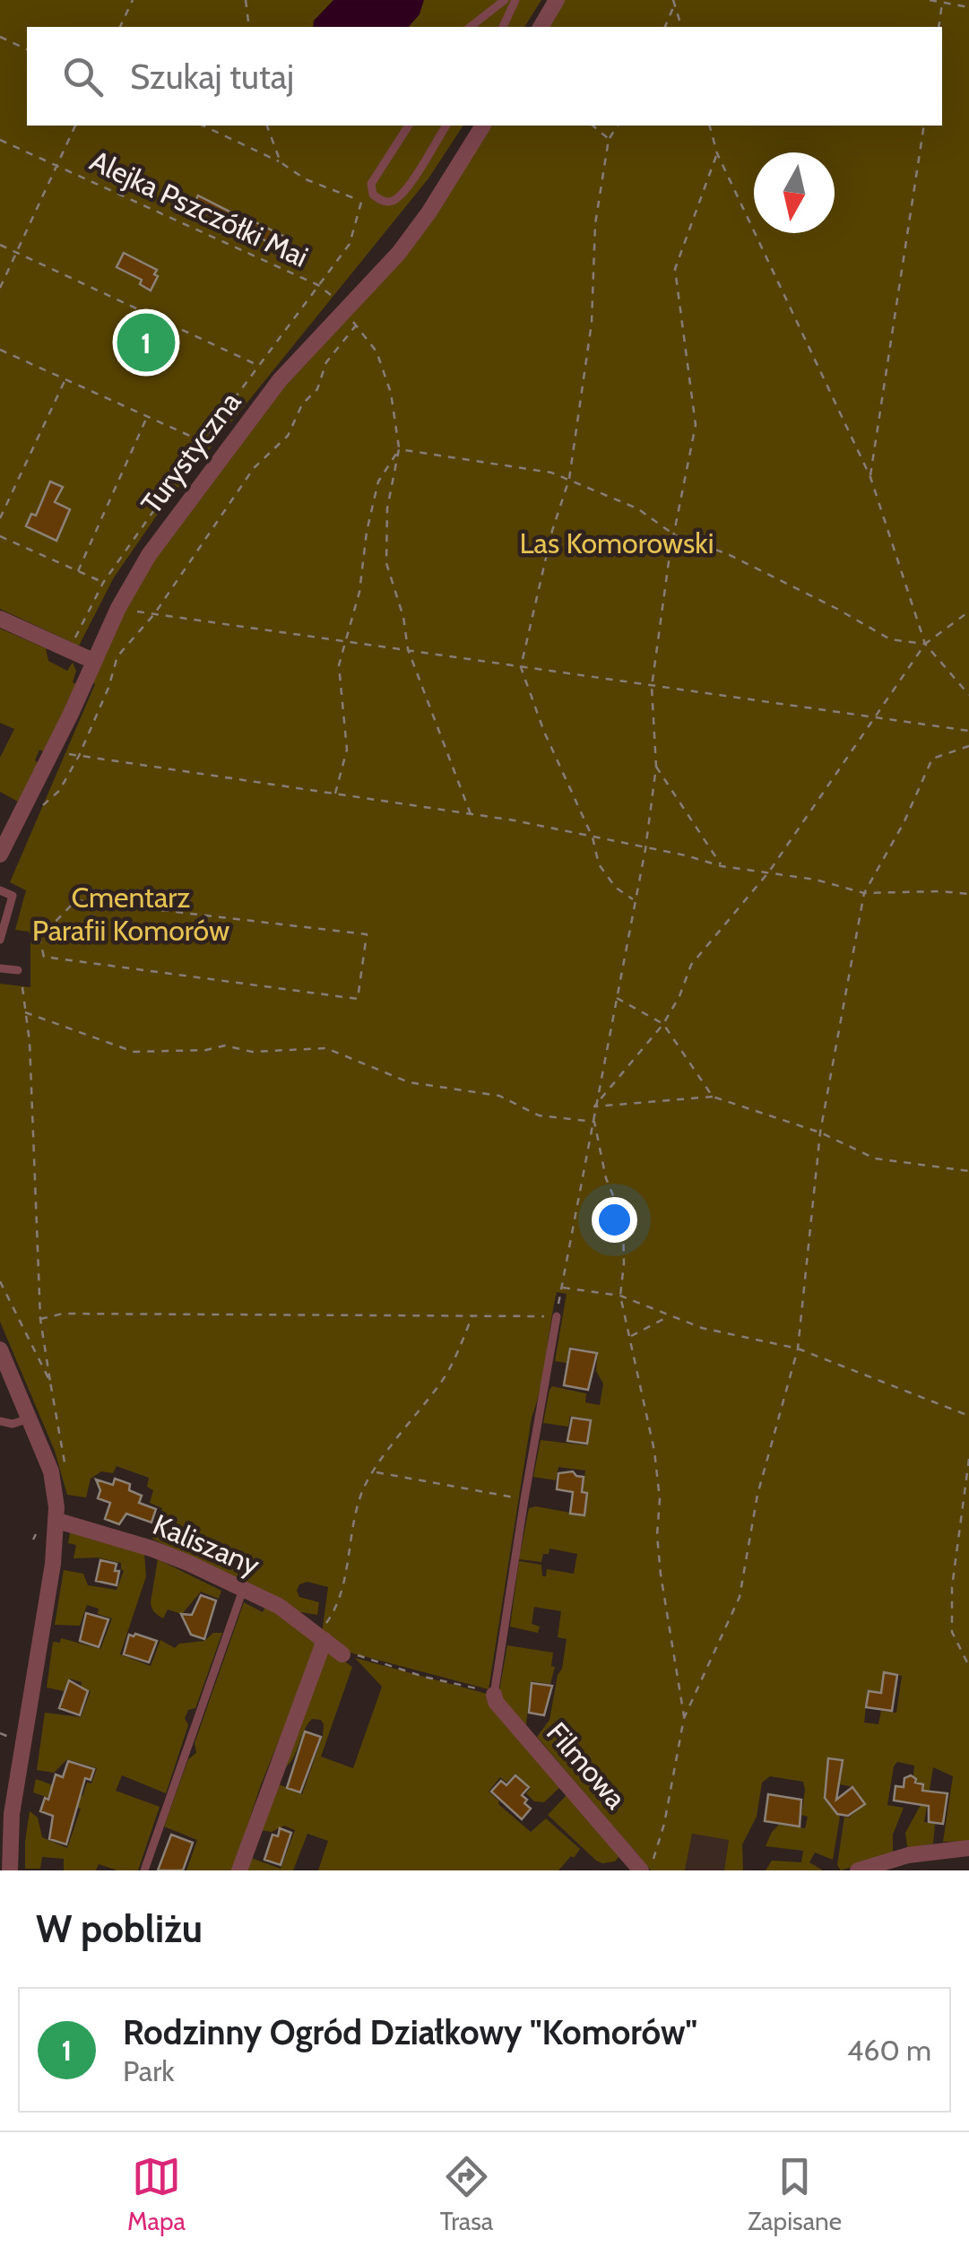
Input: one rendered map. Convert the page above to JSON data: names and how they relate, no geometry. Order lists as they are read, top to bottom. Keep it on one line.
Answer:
{"streets":{"street":["Turystyczna","Kaliszany","Filmowa"],"path":["Alejka Pszczółki Mai"]},"parks":["Las Komorowski","Cmentarz Parafii Komorów"],"north":"bottom","page":{"search":"Szukaj tutaj","pins":"1","heading":"W pobliżu","list":[{"mark":"1","name":"Rodzinny Ogród Działkowy \"Komorów\"","note":"Park","value":"460 m"}],"nav":["Mapa","Trasa","Zapisane"]}}
